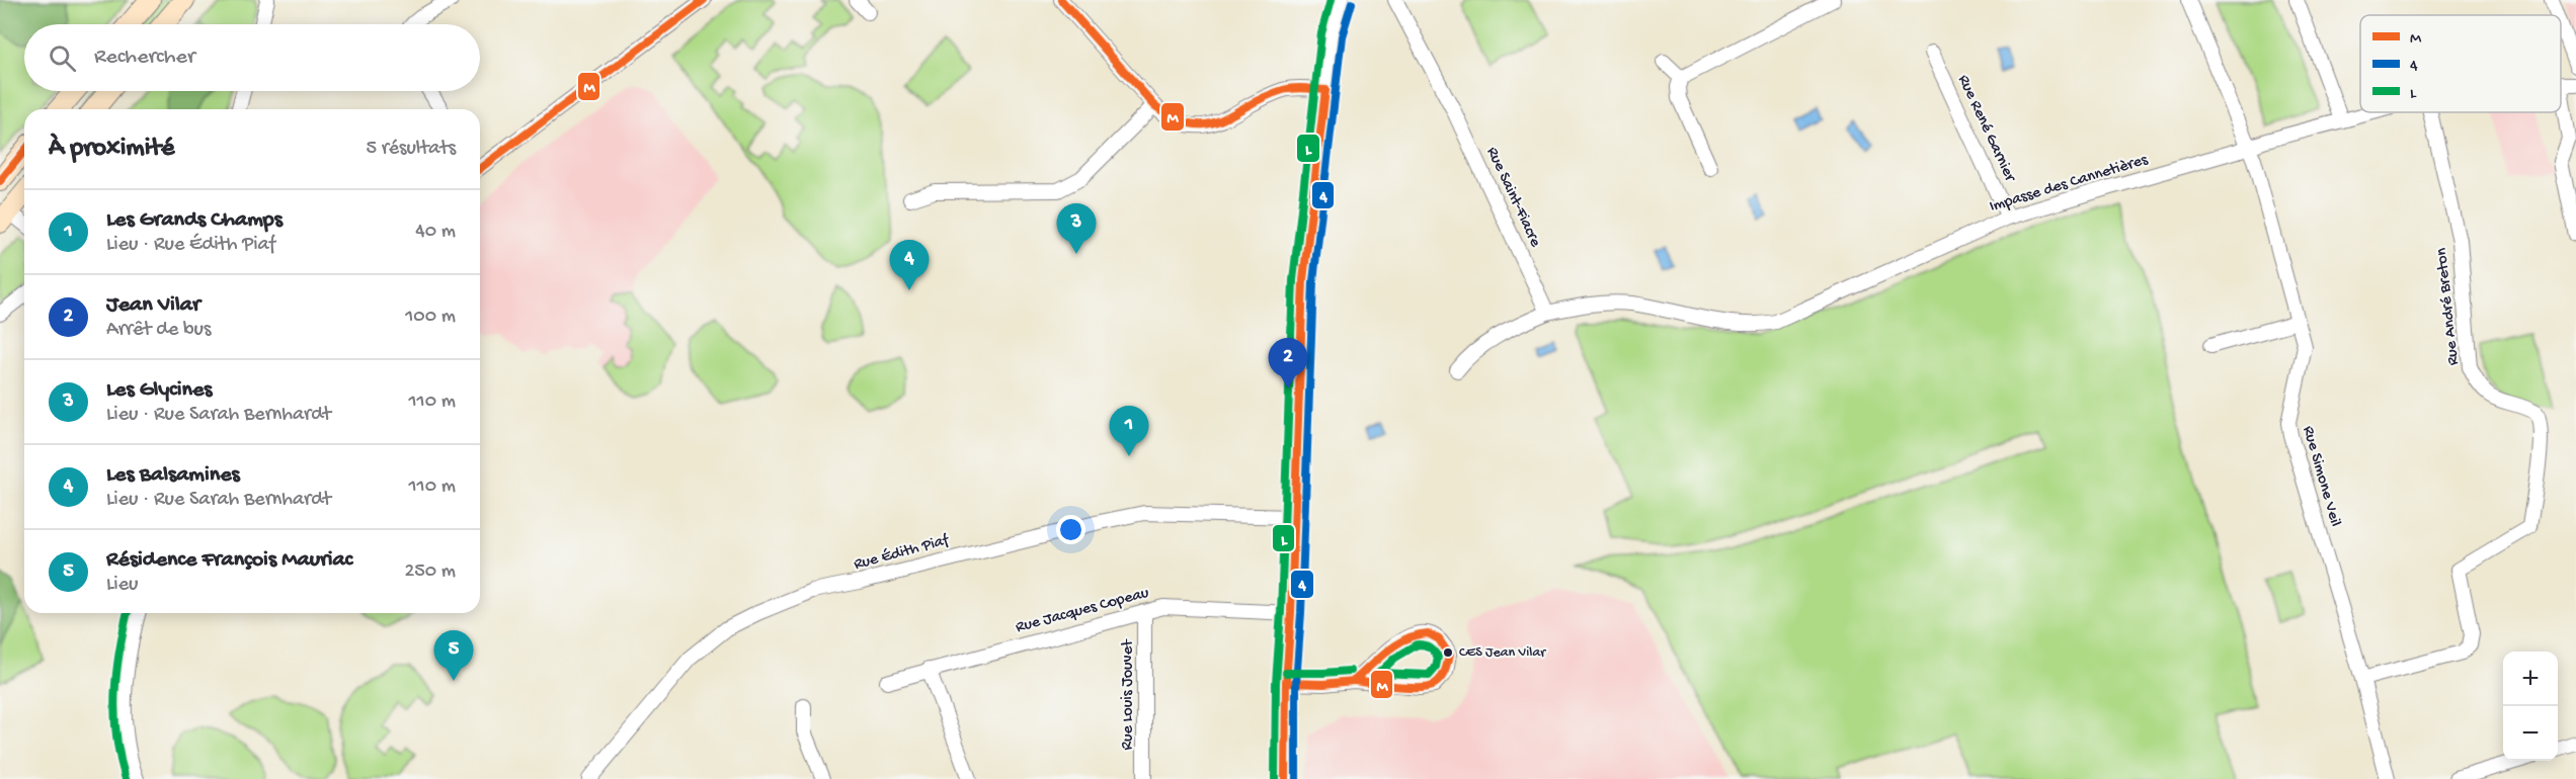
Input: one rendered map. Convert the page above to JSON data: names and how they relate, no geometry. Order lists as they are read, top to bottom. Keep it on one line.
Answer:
{"streets":{"street":["Rue René Garnier","Impasse des Cannetières","Rue Saint-Fiacre","Rue André Breton","Rue Simone Veil","Rue Édith Piaf","Rue Jacques Copeau","Rue Louis Jouvet"]},"crossings":[["Rue René Garnier","Impasse des Cannetières"],["Impasse des Cannetières","Rue Saint-Fiacre"],["Impasse des Cannetières","Rue Simone Veil"],["Rue André Breton","Rue Simone Veil"],["Rue Jacques Copeau","Rue Louis Jouvet"]],"places":["CES Jean Vilar"],"lines":["transit line M","transit line L","transit line 4"],"legend":["M","4","L"],"page":{"search":"Rechercher","heading":["À proximité","5 résultats"],"list":[{"mark":"1","name":"Les Grands Champs","note":"Lieu · Rue Édith Piaf","value":"40 m"},{"mark":"2","name":"Jean Vilar","note":"Arrêt de bus","value":"100 m"},{"mark":"3","name":"Les Glycines","note":"Lieu · Rue Sarah Bernhardt","value":"110 m"},{"mark":"4","name":"Les Balsamines","note":"Lieu · Rue Sarah Bernhardt","value":"110 m"},{"mark":"5","name":"Résidence François Mauriac","note":"Lieu","value":"250 m"}],"pins":["3","4","2","1","5"],"map_buttons":["+","−"]}}
